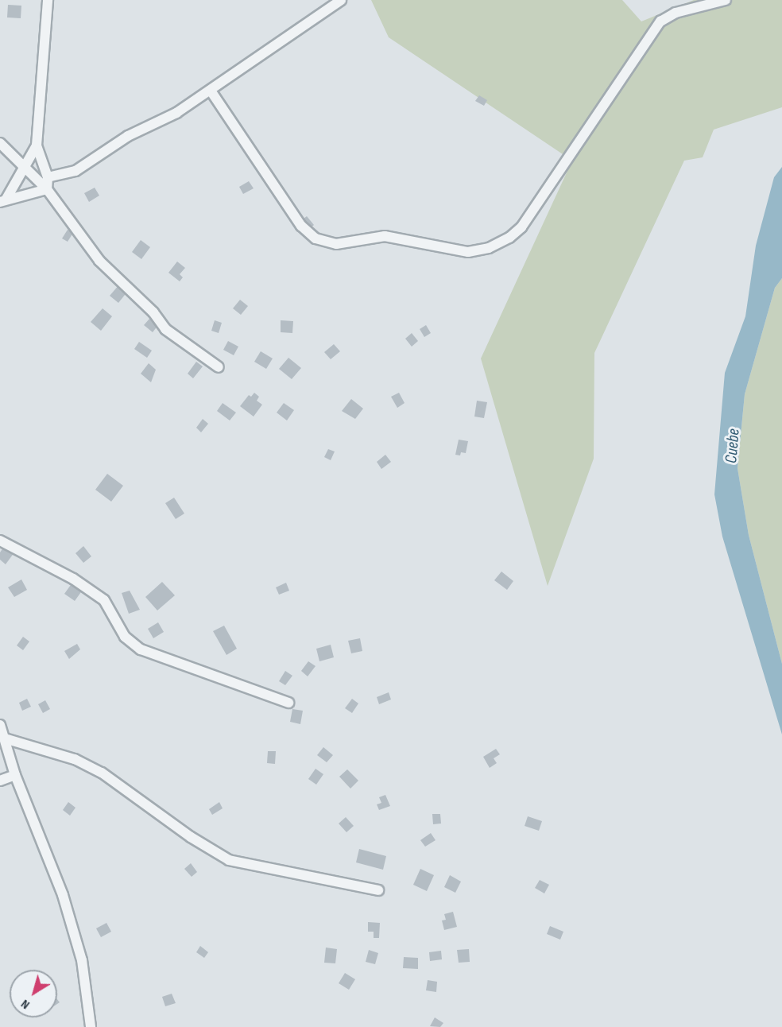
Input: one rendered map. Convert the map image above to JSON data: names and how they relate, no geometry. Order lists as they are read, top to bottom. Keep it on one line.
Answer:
{"water":["Cuebe"],"north":"bottom left"}
